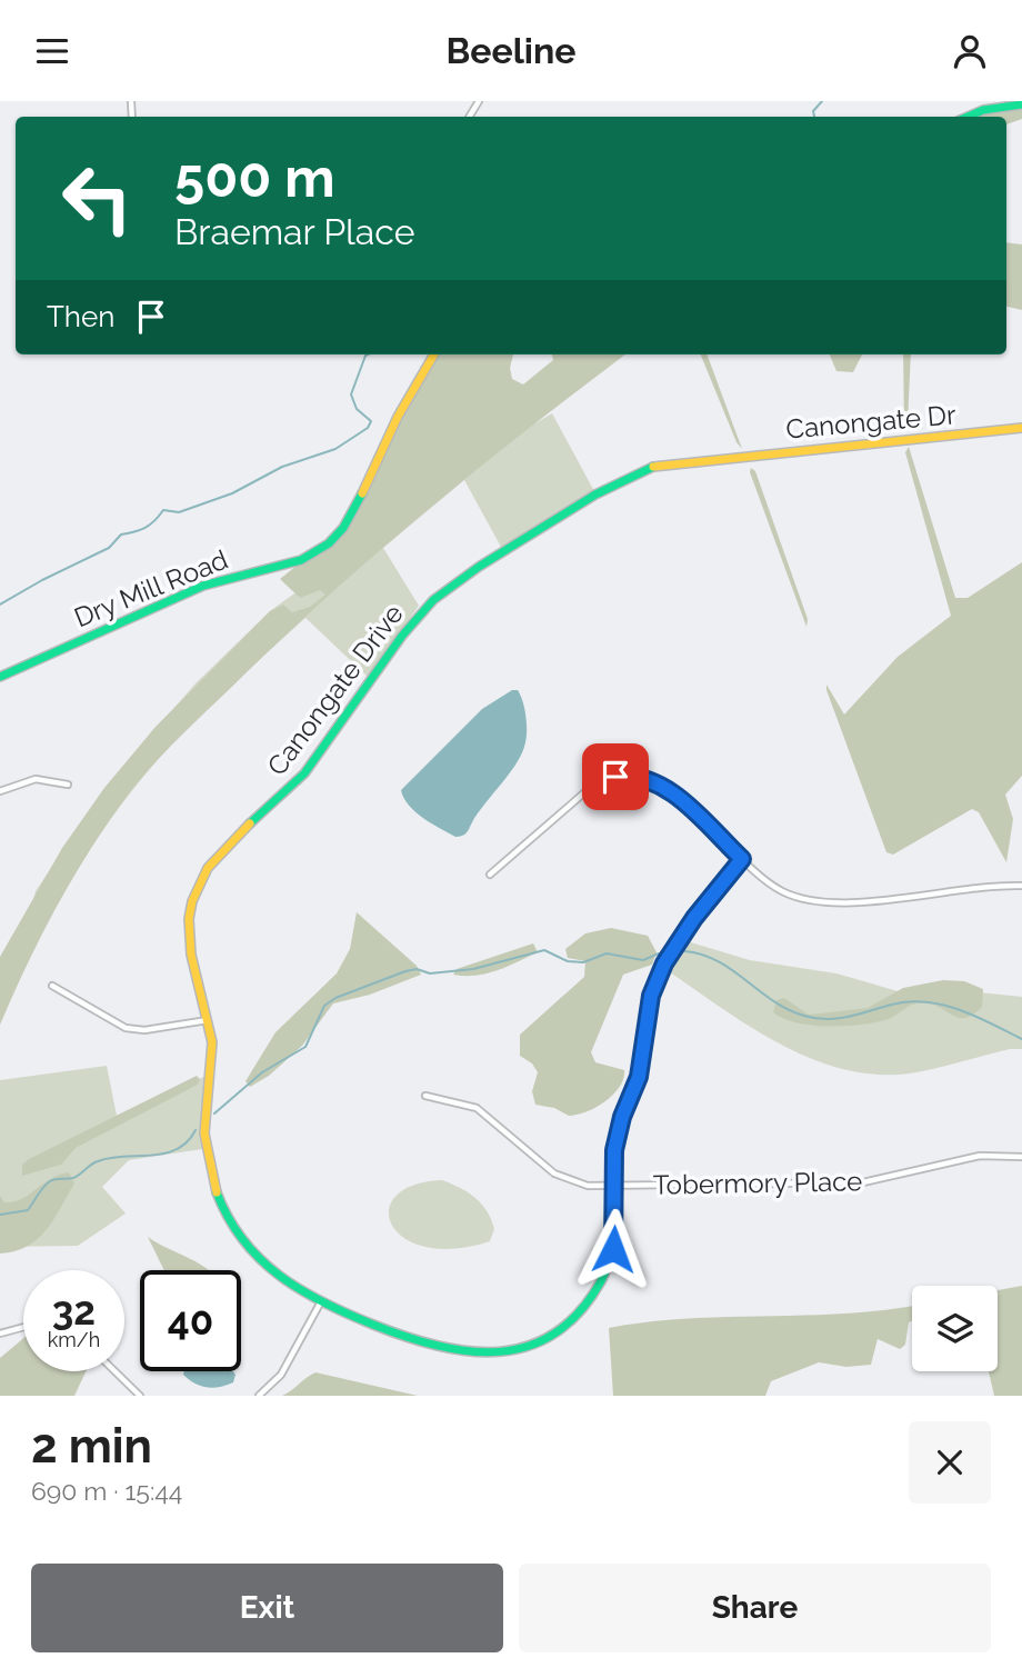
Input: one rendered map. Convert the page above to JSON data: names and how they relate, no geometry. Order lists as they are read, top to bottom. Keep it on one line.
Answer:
{"streets":{"street":["Canongate Dr","Dry Mill Road","Canongate Drive","Tobermory Place"]},"crossings":[["Canongate Dr","Canongate Drive"],["Canongate Drive","Tobermory Place"]],"page":{"header":"Beeline","turn":["500 m","Braemar Place"],"then":"Then","speed":"32 km/h","limit":"40","heading":["2 min","690 m · 15:44"],"buttons":["Exit","Share"]}}
